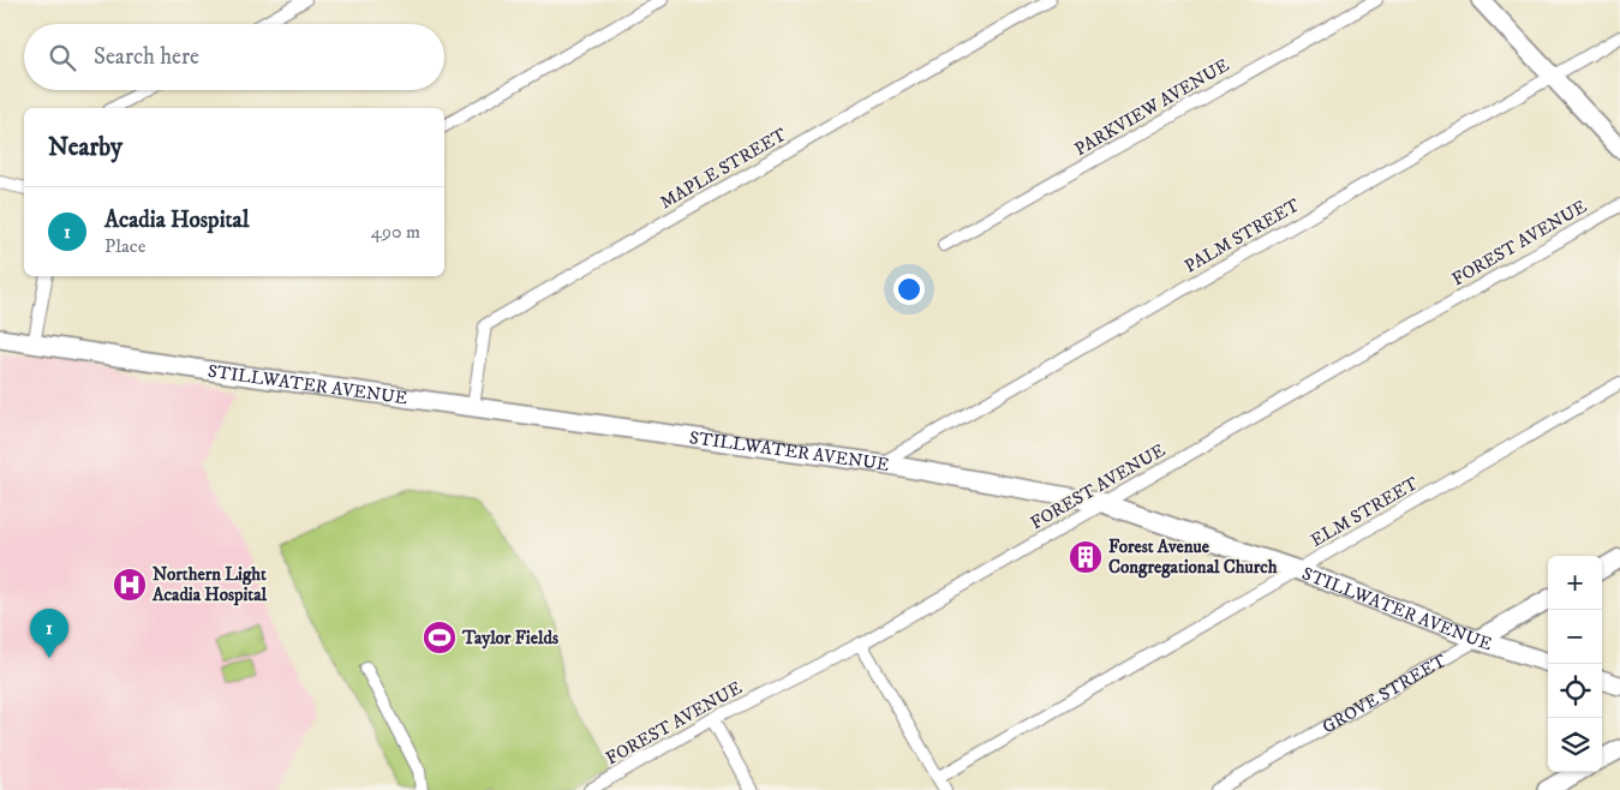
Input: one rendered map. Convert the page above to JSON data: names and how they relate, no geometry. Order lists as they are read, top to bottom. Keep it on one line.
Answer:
{"streets":{"main road":["STILLWATER AVENUE","GROVE STREET"],"street":["PARKVIEW AVENUE","MAPLE STREET","PALM STREET","FOREST AVENUE","ELM STREET"]},"crossings":[["MAPLE STREET","STILLWATER AVENUE"],["PALM STREET","STILLWATER AVENUE"],["FOREST AVENUE","STILLWATER AVENUE"],["STILLWATER AVENUE","ELM STREET"],["STILLWATER AVENUE","GROVE STREET"]],"places":{"building":["Forest Avenue Congregational Church"],"hospital":["Northern Light Acadia Hospital"],"sports":["Taylor Fields"]},"page":{"search":"Search here","heading":"Nearby","list":[{"mark":"1","name":"Acadia Hospital","note":"Place","value":"490 m"}],"map_buttons":["+","−"],"pins":"1"}}
